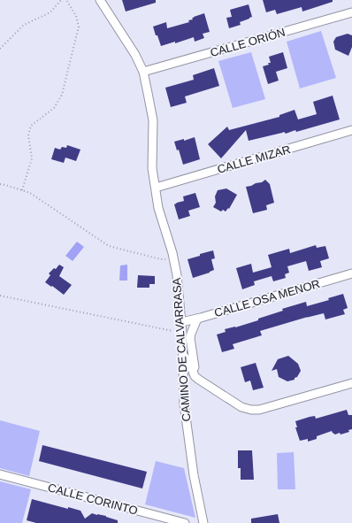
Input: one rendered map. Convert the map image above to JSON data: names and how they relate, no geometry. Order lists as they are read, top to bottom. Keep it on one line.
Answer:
{"streets":{"street":["CALLE ORIÓN","CALLE MIZAR","CALLE OSA MENOR","CAMINO DE CALVARRASA","CALLE CORINTO"]},"crossings":[["CALLE ORIÓN","CAMINO DE CALVARRASA"],["CALLE MIZAR","CAMINO DE CALVARRASA"],["CALLE OSA MENOR","CAMINO DE CALVARRASA"]]}
